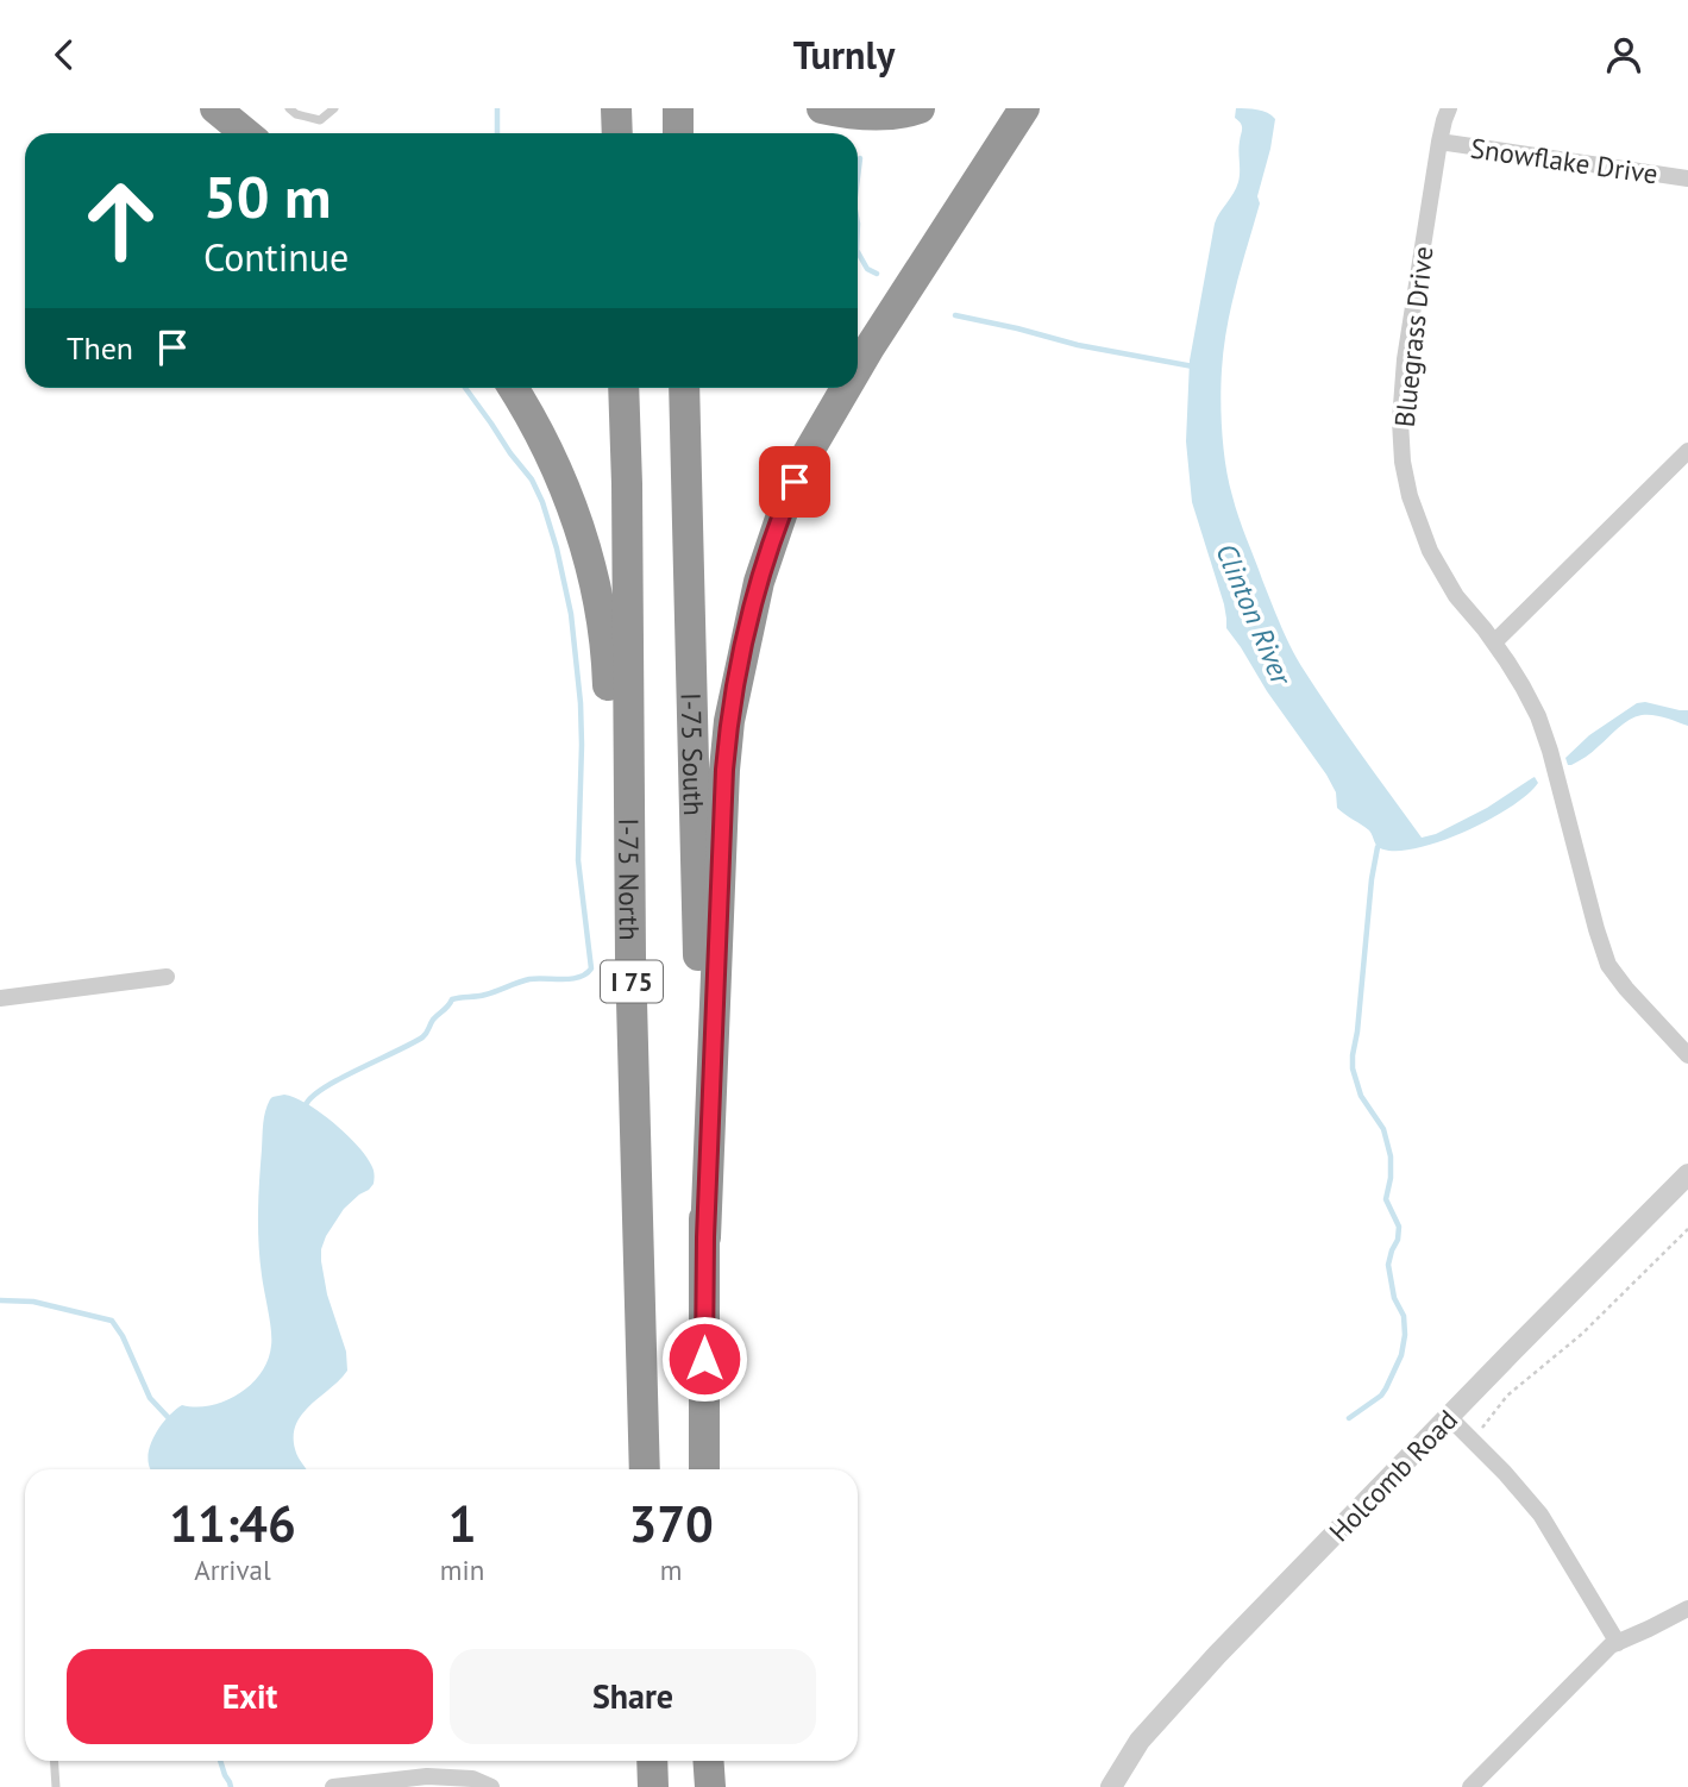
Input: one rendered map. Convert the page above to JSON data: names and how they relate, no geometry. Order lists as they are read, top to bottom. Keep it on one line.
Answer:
{"streets":{"highway":["I-75 South","I-75 North","I 75"],"street":["Snowflake Drive","Bluegrass Drive","Holcomb Road"]},"crossings":[["Snowflake Drive","Bluegrass Drive"]],"water":["Clinton River"],"page":{"header":"Turnly","turn":["50 m","Continue"],"then":"Then","eta":["11:46","Arrival","1","min","370","m"],"buttons":["Exit","Share"]}}
